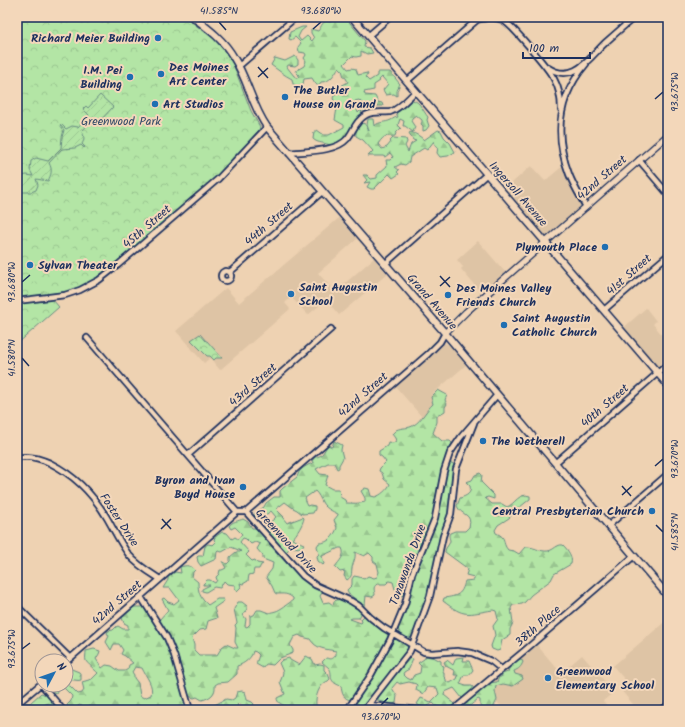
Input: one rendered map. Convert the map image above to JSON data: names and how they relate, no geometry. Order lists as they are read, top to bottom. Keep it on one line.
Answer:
{"streets":{"main road":["Ingersoll Avenue","Grand Avenue"],"street":["42nd Street","44th Street","45th Street","41st Street","43rd Street","40th Street","Foster Drive","Greenwood Drive","Tonawanda Drive","38th Place"]},"crossings":[["42nd Street","Ingersoll Avenue"],["42nd Street","Grand Avenue"],["42nd Street","Foster Drive"],["42nd Street","Greenwood Drive"],["Ingersoll Avenue","41st Street"],["Ingersoll Avenue","40th Street"],["44th Street","Grand Avenue"],["45th Street","Grand Avenue"],["Grand Avenue","40th Street"],["Grand Avenue","Tonawanda Drive"],["Grand Avenue","38th Place"],["43rd Street","Greenwood Drive"],["Greenwood Drive","Tonawanda Drive"],["Greenwood Drive","38th Place"]],"parks":["Greenwood Park"],"places":["Richard Meier Building","Des Moines Art Center","I.M. Pei Building","The Butler House on Grand","Art Studios","Plymouth Place","Sylvan Theater","Saint Augustin School","Des Moines Valley Friends Church","Saint Augustin Catholic Church","The Wetherell","Byron and Ivan Boyd House","Central Presbyterian Church","Greenwood Elementary School"],"scale_bar":"100 m","north":"top right","coordinates":["41.585°N","93.680°W","93.675°W","41.580°N","93.670°W"]}
